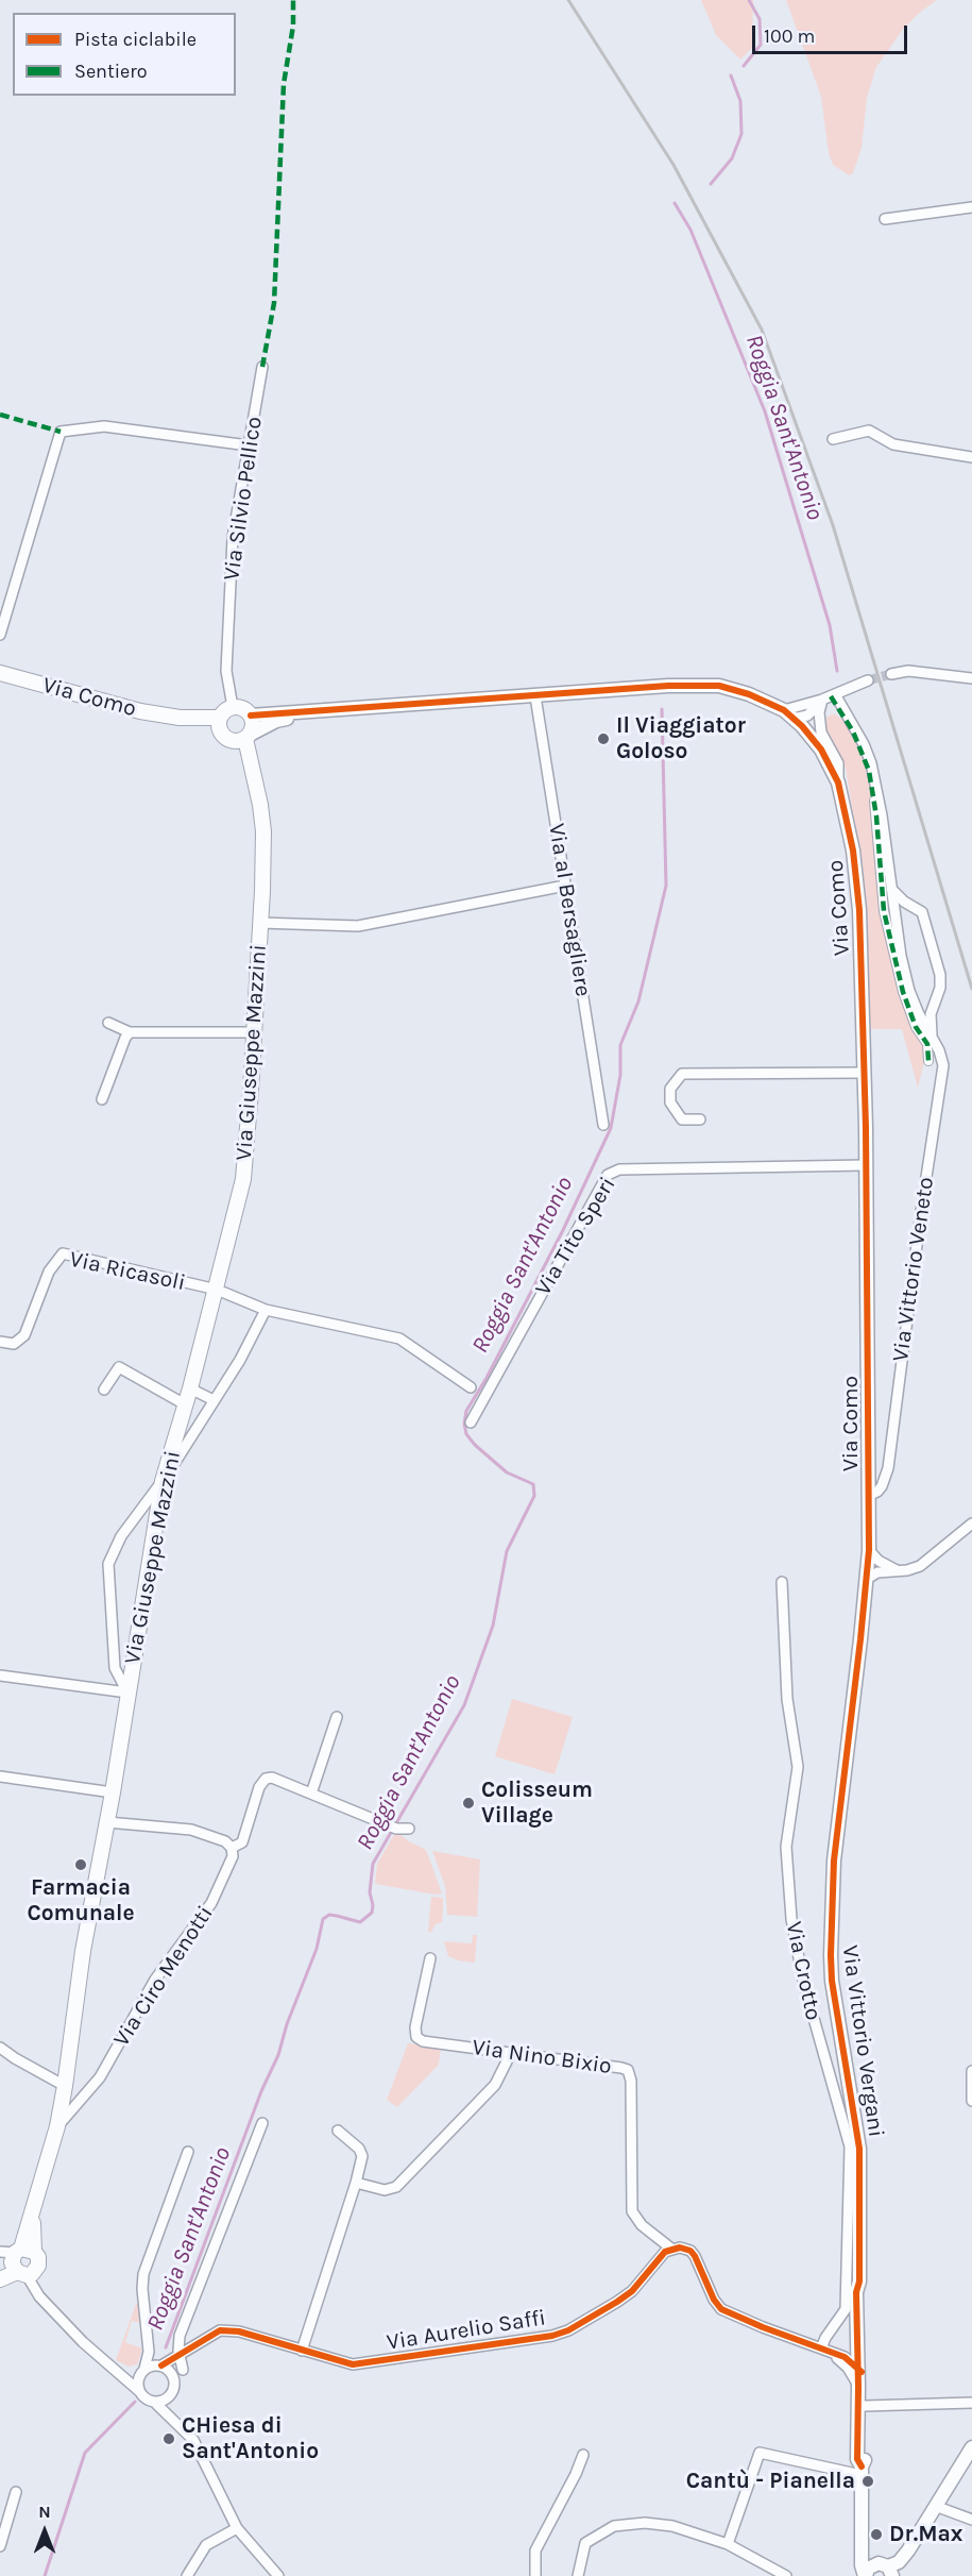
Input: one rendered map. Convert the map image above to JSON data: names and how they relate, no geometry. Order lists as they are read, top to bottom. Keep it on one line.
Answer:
{"streets":{"main road":["Via Como","Via Giuseppe Mazzini"],"street":["Via Silvio Pellico","Via al Bersagliere","Via Tito Speri","Via Vittorio Veneto","Via Ricasoli","Via Crotto","Via Ciro Menotti","Via Vittorio Vergani","Via Nino Bixio","Via Aurelio Saffi"]},"crossings":[["Via Silvio Pellico","Via Como"],["Via Silvio Pellico","Via Giuseppe Mazzini"],["Via Como","Via al Bersagliere"],["Via Como","Via Giuseppe Mazzini"],["Via Como","Via Tito Speri"],["Via Como","Via Vittorio Veneto"],["Via Como","Via Vittorio Vergani"],["Via Giuseppe Mazzini","Via Ricasoli"],["Via Giuseppe Mazzini","Via Ciro Menotti"],["Via Nino Bixio","Via Aurelio Saffi"]],"water":["Roggia Sant'Antonio"],"places":["Il Viaggiator Goloso","Colisseum Village","Farmacia Comunale","CHiesa di Sant'Antonio","Cantù - Pianella","Dr.Max"],"legend":["Pista ciclabile","Sentiero"],"scale_bar":"100 m","north":"top"}
